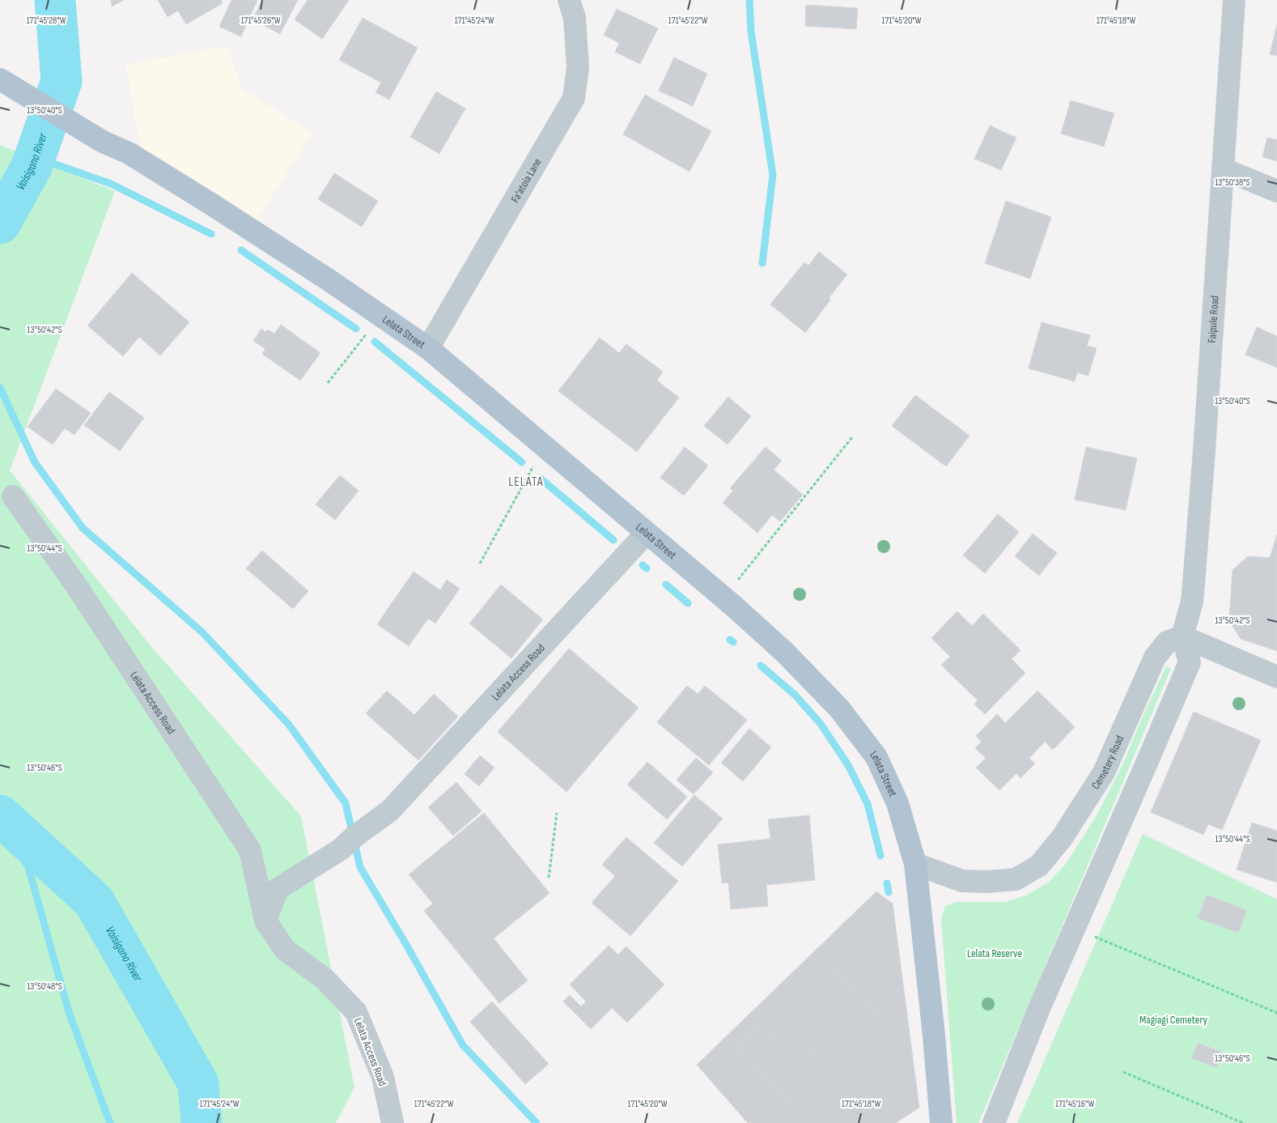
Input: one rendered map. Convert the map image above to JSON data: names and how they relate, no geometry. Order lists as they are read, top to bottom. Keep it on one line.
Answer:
{"streets":{"main road":["Lelata Street"],"street":["Fa'atoia Lane","Faipule Road","Lelata Access Road","Cemetery Road"]},"crossings":[["Fa'atoia Lane","Lelata Street"],["Faipule Road","Cemetery Road"],["Lelata Street","Lelata Access Road"],["Lelata Street","Cemetery Road"]],"districts":["LELATA"],"water":["Vaisigano River"],"parks":["Lelata Reserve","Magiagi Cemetery"],"coordinates":["171°45'28\"W","171°45'26\"W","171°45'24\"W","171°45'22\"W","171°45'20\"W","171°45'18\"W","13°50'40\"S","13°50'38\"S","13°50'42\"S","13°50'44\"S","13°50'46\"S","13°50'48\"S","171°45'16\"W"]}
